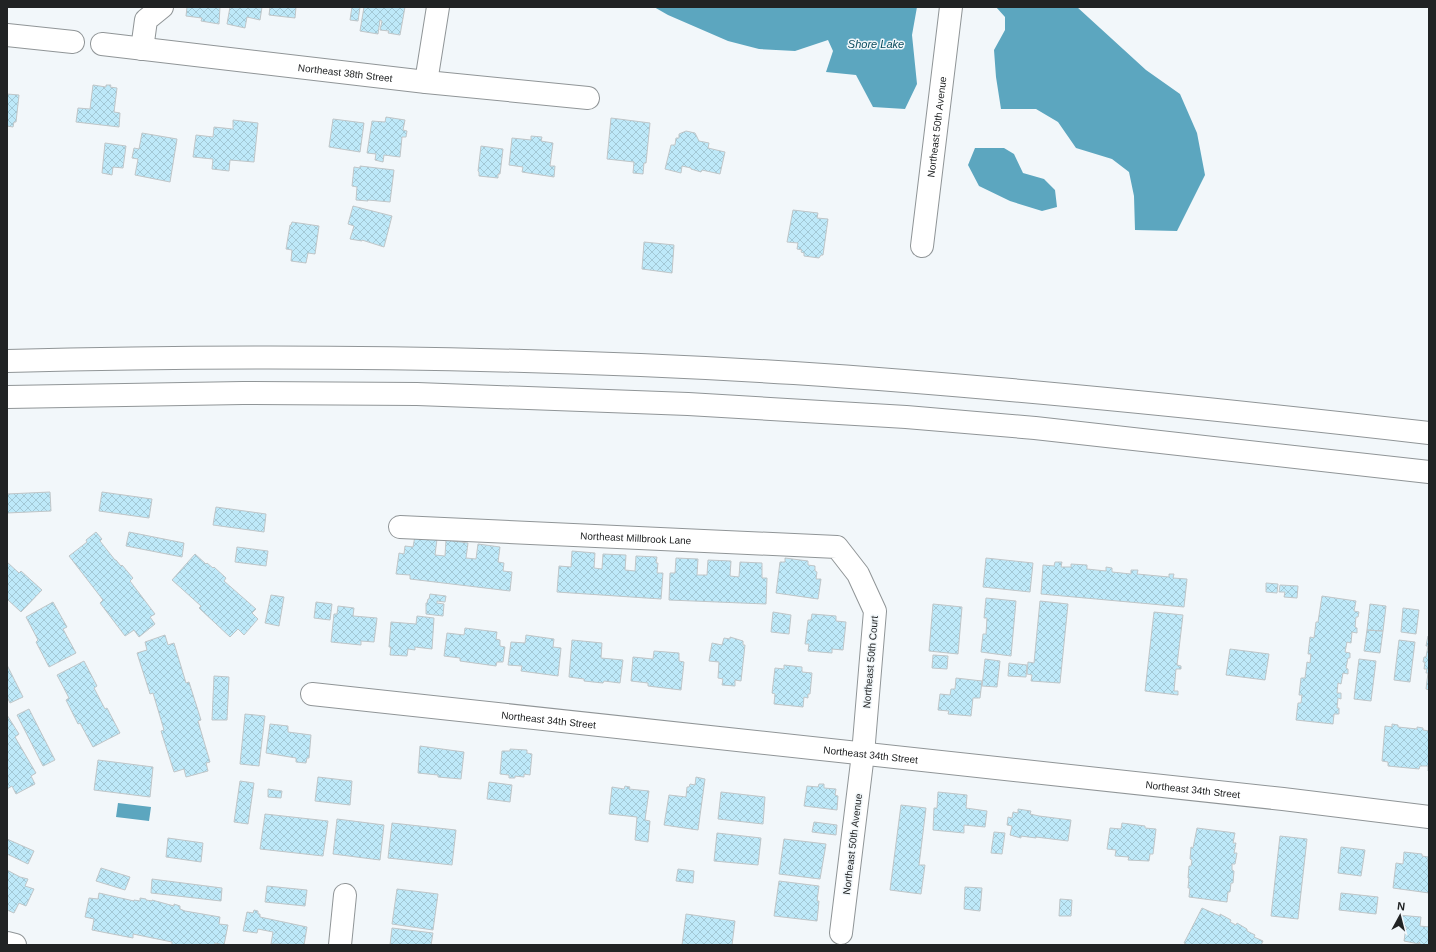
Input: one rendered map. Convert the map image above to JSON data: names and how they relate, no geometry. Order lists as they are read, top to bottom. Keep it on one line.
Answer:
{"streets":{"main road":["Northeast 38th Street","Northeast 50th Avenue","Northeast Millbrook Lane","Northeast 50th Court","Northeast 34th Street"]},"crossings":[["Northeast 50th Avenue","Northeast 50th Court"],["Northeast 50th Avenue","Northeast 34th Street"],["Northeast Millbrook Lane","Northeast 50th Court"],["Northeast 50th Court","Northeast 34th Street"]],"water":["Shore Lake"],"north":"top"}
